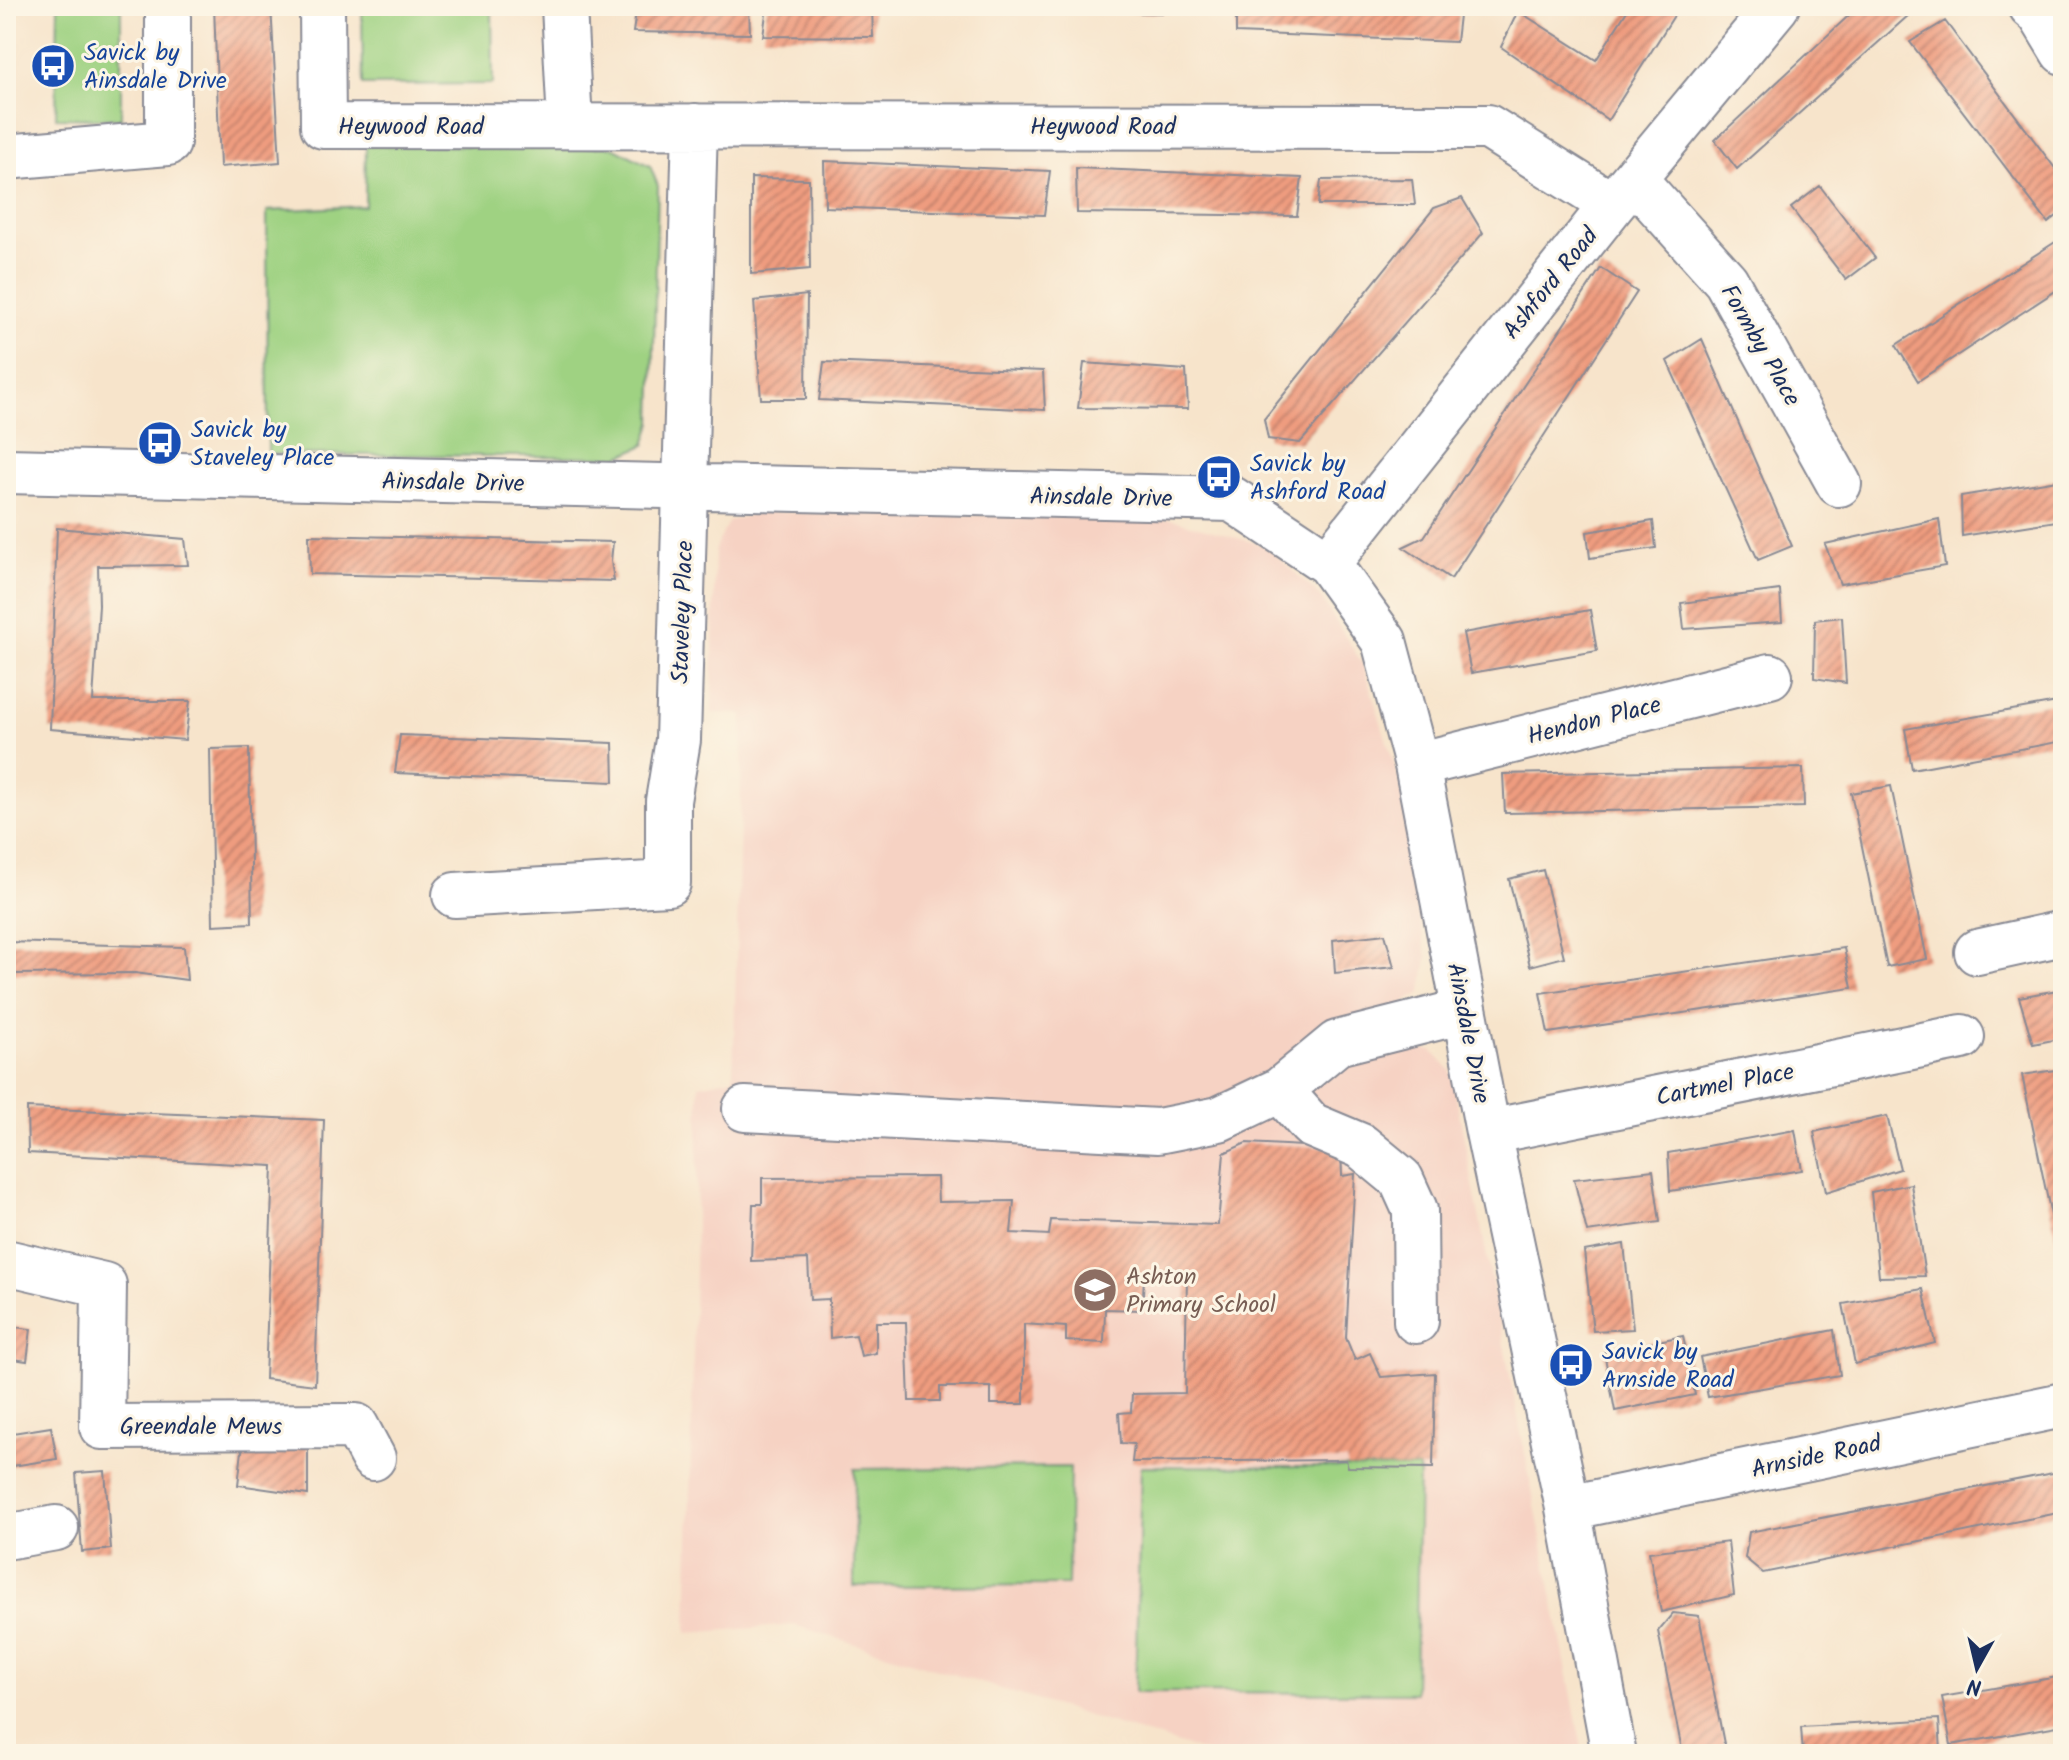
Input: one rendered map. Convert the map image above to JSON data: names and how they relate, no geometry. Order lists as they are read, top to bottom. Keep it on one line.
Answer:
{"streets":{"street":["Heywood Road","Ashford Road","Formby Place","Ainsdale Drive","Staveley Place","Hendon Place","Cartmel Place","Greendale Mews","Arnside Road"]},"crossings":[["Heywood Road","Ashford Road"],["Heywood Road","Formby Place"],["Heywood Road","Staveley Place"],["Ashford Road","Formby Place"],["Ashford Road","Ainsdale Drive"],["Ainsdale Drive","Staveley Place"],["Ainsdale Drive","Hendon Place"],["Ainsdale Drive","Cartmel Place"],["Ainsdale Drive","Arnside Road"]],"places":{"bus stop":["Savick by Ainsdale Drive","Savick by Staveley Place","Savick by Ashford Road","Savick by Arnside Road"],"school or university":["Ashton Primary School"]},"north":"bottom"}
